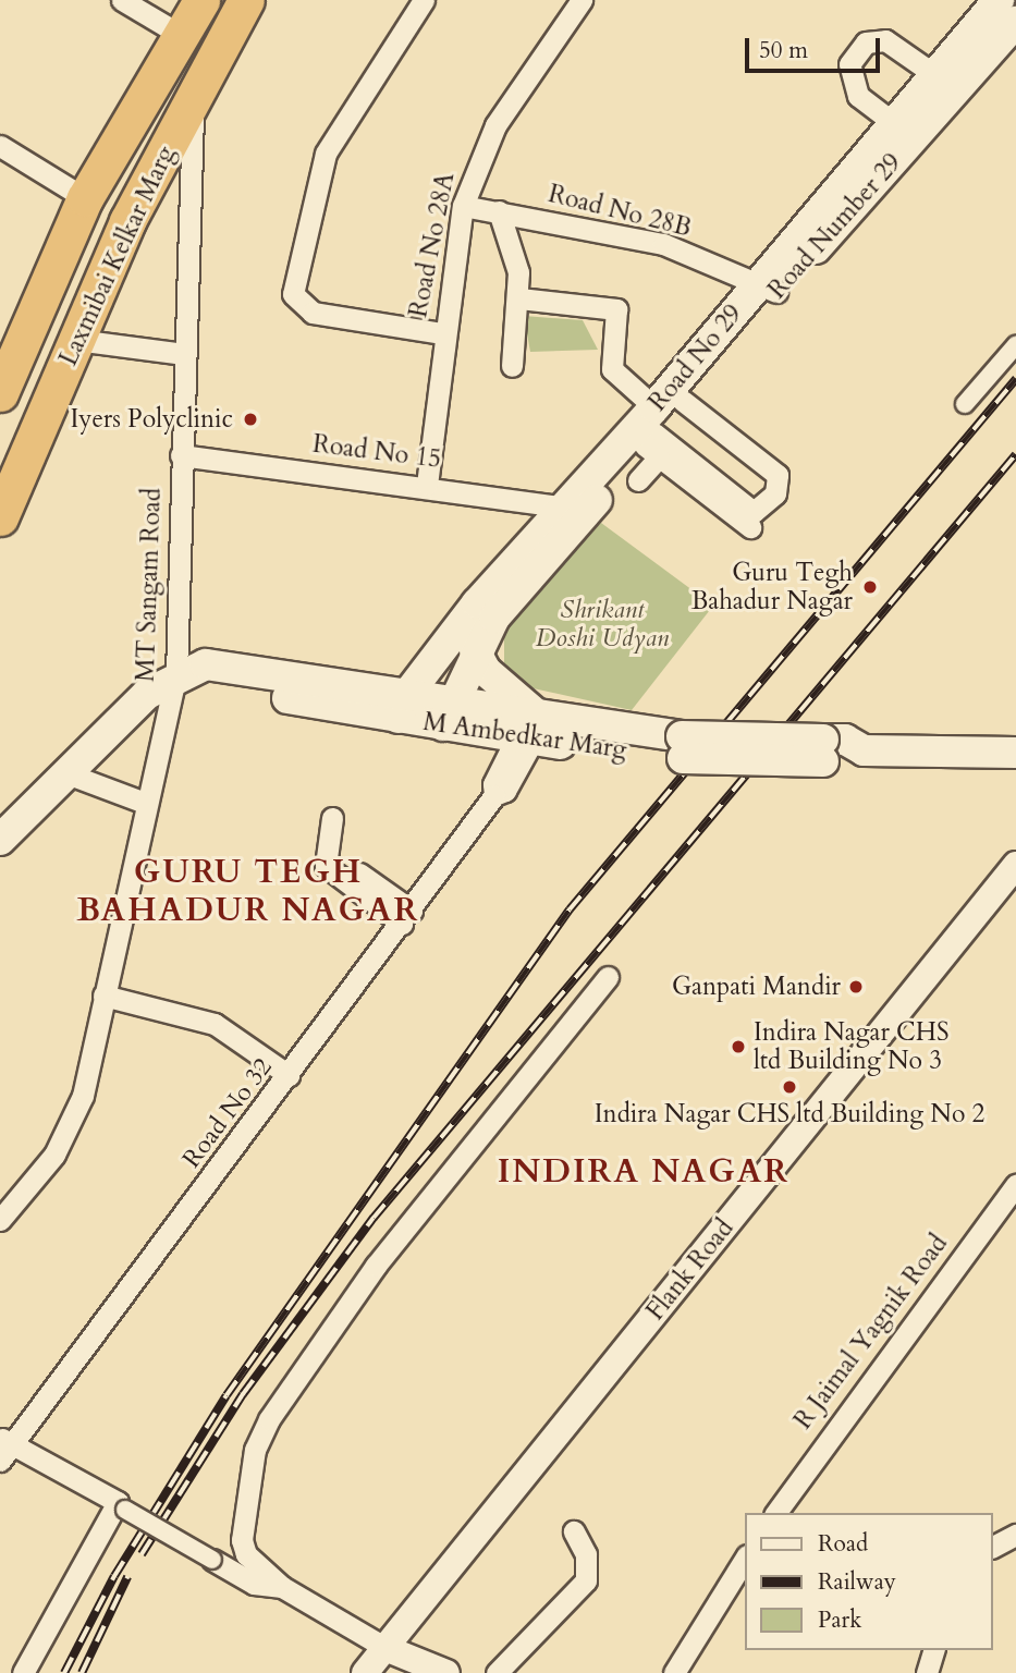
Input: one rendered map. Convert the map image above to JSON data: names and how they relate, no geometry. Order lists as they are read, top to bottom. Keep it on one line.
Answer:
{"streets":{"highway":["Laxmibai Kelkar Marg"],"main road":["Road Number 29","M Ambedkar Marg"],"street":["Road No 28B","Road No 28A","Road No 15","MT Sangam Road","Road No 32","Flank Road","R Jaimal Yagnik Road"]},"crossings":[["Road No 28B","Road Number 29"],["Road No 28B","Road No 28A"],["Road Number 29","Road No 15"],["Road Number 29","M Ambedkar Marg"],["Road No 28A","Road No 15"],["Laxmibai Kelkar Marg","MT Sangam Road"],["Road No 15","MT Sangam Road"],["MT Sangam Road","M Ambedkar Marg"],["M Ambedkar Marg","Road No 32"]],"districts":["GURU TEGH BAHADUR NAGAR","INDIRA NAGAR"],"parks":["Shrikant Doshi Udyan"],"places":["Iyers Polyclinic","Guru Tegh Bahadur Nagar","Ganpati Mandir","Indira Nagar CHS ltd Building No 3","Indira Nagar CHS ltd Building No 2"],"legend":["Road","Railway","Park"],"scale_bar":"50 m"}
